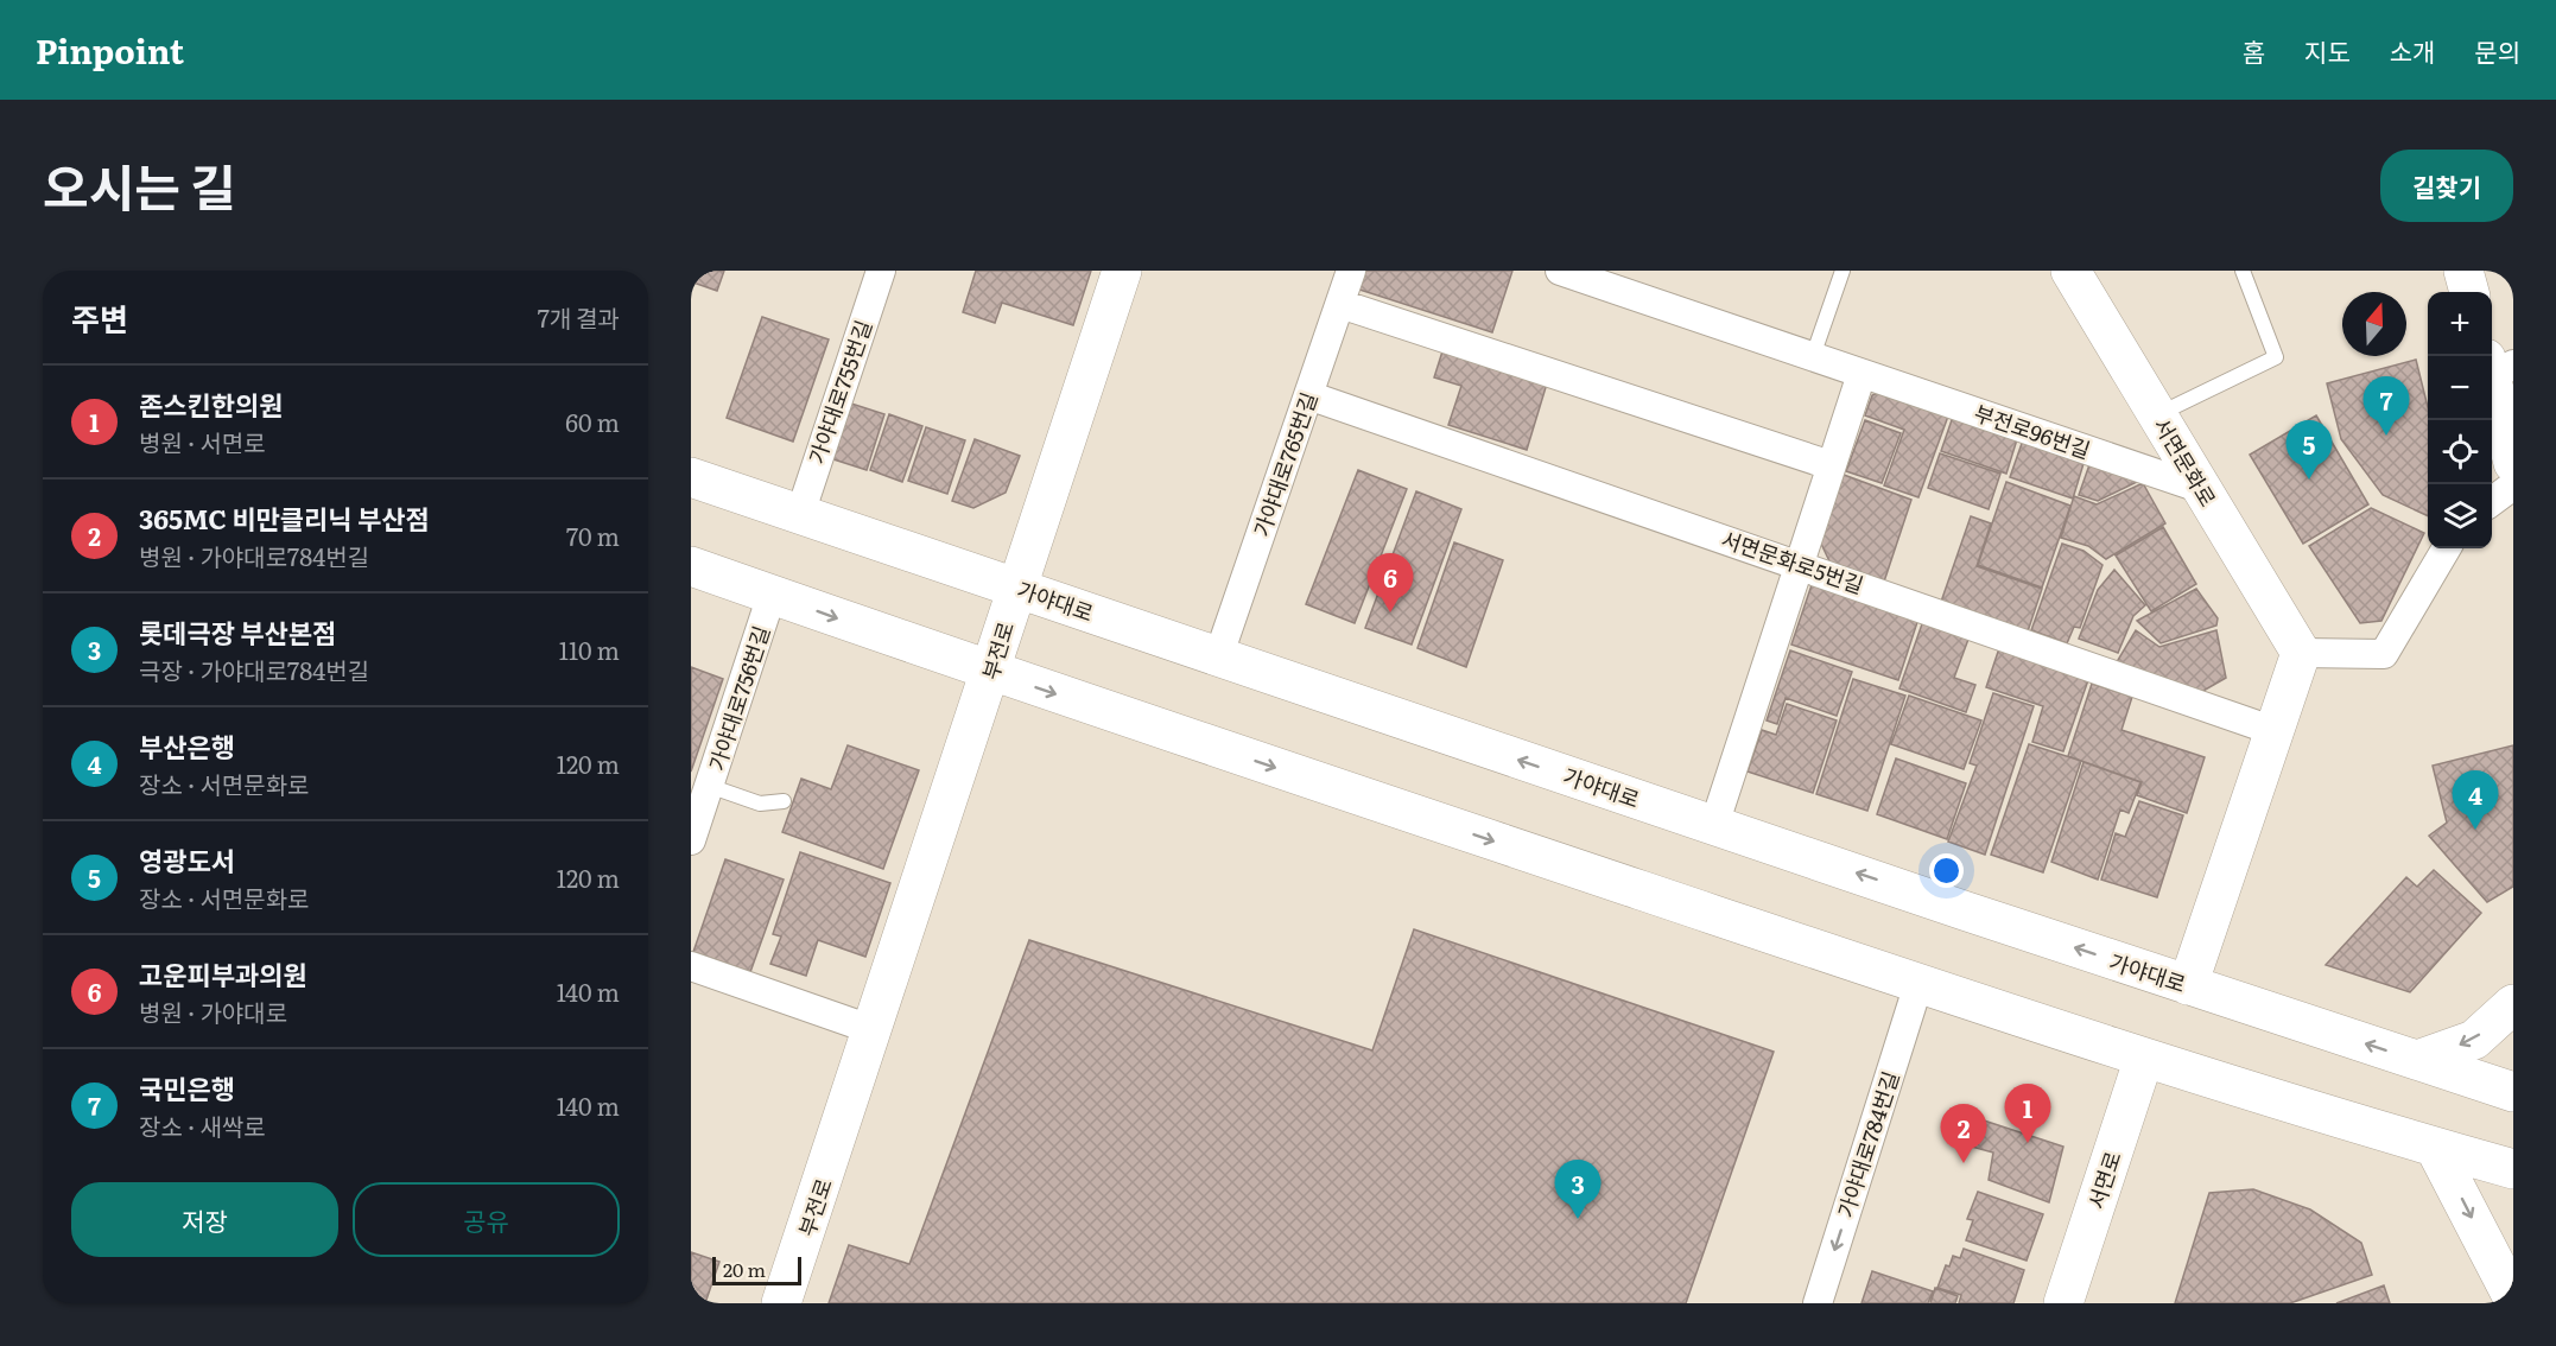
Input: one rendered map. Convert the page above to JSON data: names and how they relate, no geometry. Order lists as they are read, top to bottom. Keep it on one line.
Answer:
{"streets":{"main road":["서면문화로","가야대로","부전로","서면로"],"street":["가야대로755번길","부전로96번길","가야대로765번길","서면문화로5번길","가야대로756번길","가야대로784번길"]},"crossings":[["가야대로755번길","가야대로"],["부전로96번길","서면문화로"],["가야대로765번길","서면문화로5번길"],["가야대로765번길","가야대로"],["가야대로","부전로"]],"one_way":["가야대로784번길"],"scale_bar":"20 m","north":"top","page":{"header":"Pinpoint","nav":["홈","지도","소개","문의"],"title":"오시는 길","buttons":["길찾기",["저장","공유"]],"heading":["주변","7개 결과"],"map_buttons":["+","−"],"list":[{"mark":"1","name":"존스킨한의원","note":"병원 · 서면로","value":"60 m"},{"mark":"2","name":"365MC 비만클리닉 부산점","note":"병원 · 가야대로784번길","value":"70 m"},{"mark":"3","name":"롯데극장 부산본점","note":"극장 · 가야대로784번길","value":"110 m"},{"mark":"4","name":"부산은행","note":"장소 · 서면문화로","value":"120 m"},{"mark":"5","name":"영광도서","note":"장소 · 서면문화로","value":"120 m"},{"mark":"6","name":"고운피부과의원","note":"병원 · 가야대로","value":"140 m"},{"mark":"7","name":"국민은행","note":"장소 · 새싹로","value":"140 m"}],"pins":["7","5","6","4","1","2","3"],"scale":"20 m"}}
